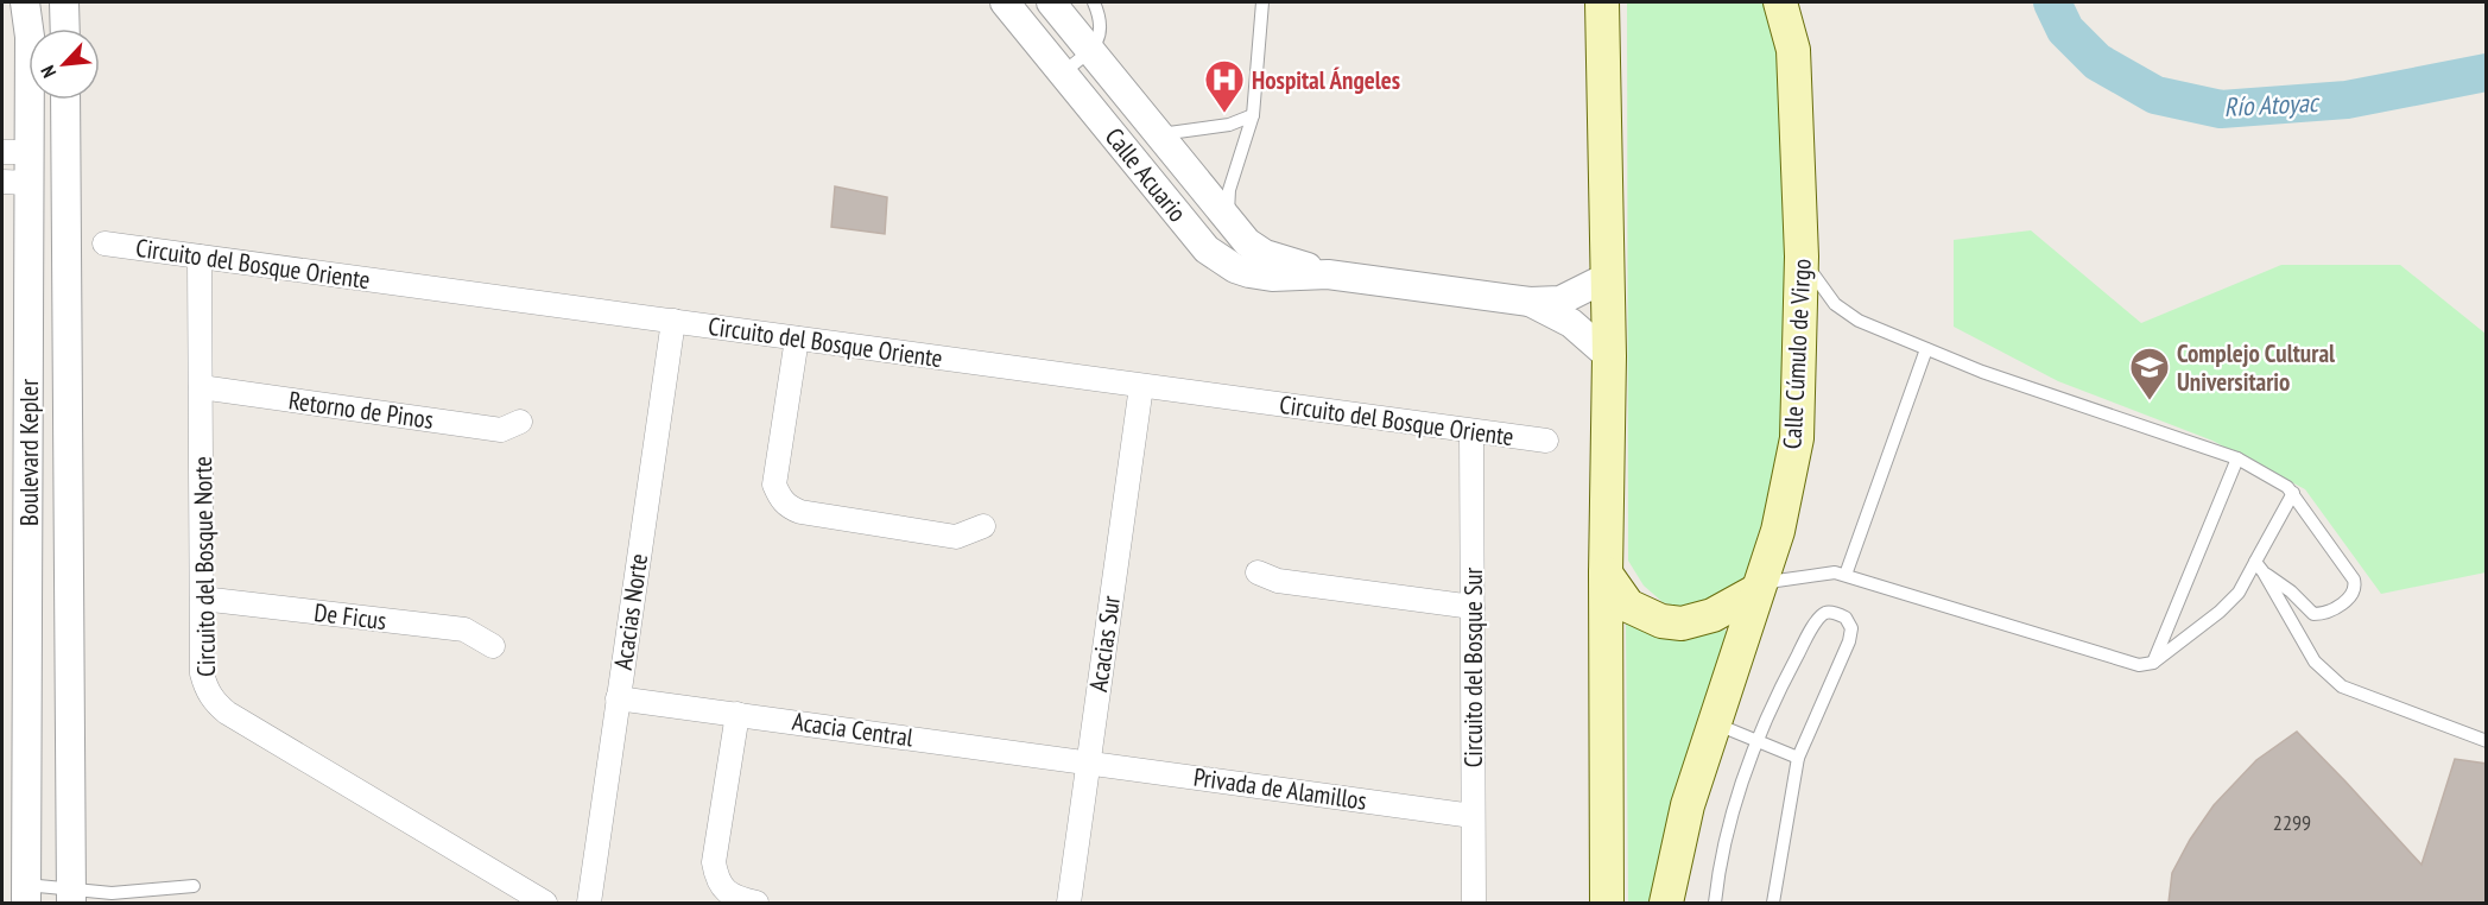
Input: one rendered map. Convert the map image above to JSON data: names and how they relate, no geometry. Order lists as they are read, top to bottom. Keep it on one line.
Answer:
{"streets":{"main road":["Calle Cúmulo de Virgo"],"street":["Calle Acuario","Circuito del Bosque Oriente","Retorno de Pinos","Boulevard Kepler","Circuito del Bosque Norte","Acacias Norte","De Ficus","Acacias Sur","Circuito del Bosque Sur","Acacia Central","Privada de Alamillos"]},"crossings":[["Circuito del Bosque Oriente","Circuito del Bosque Norte"],["Circuito del Bosque Oriente","Acacias Norte"],["Circuito del Bosque Oriente","Acacias Sur"],["Circuito del Bosque Oriente","Circuito del Bosque Sur"],["Retorno de Pinos","Circuito del Bosque Norte"],["Circuito del Bosque Norte","De Ficus"],["Acacias Norte","Acacia Central"],["Acacias Sur","Acacia Central"],["Acacias Sur","Privada de Alamillos"],["Circuito del Bosque Sur","Privada de Alamillos"],["Acacia Central","Privada de Alamillos"]],"water":["Río Atoyac"],"places":{"hospital":["Hospital Ángeles"],"school or university":["Complejo Cultural Universitario"]},"house_numbers":["2299"],"north":"bottom left"}
